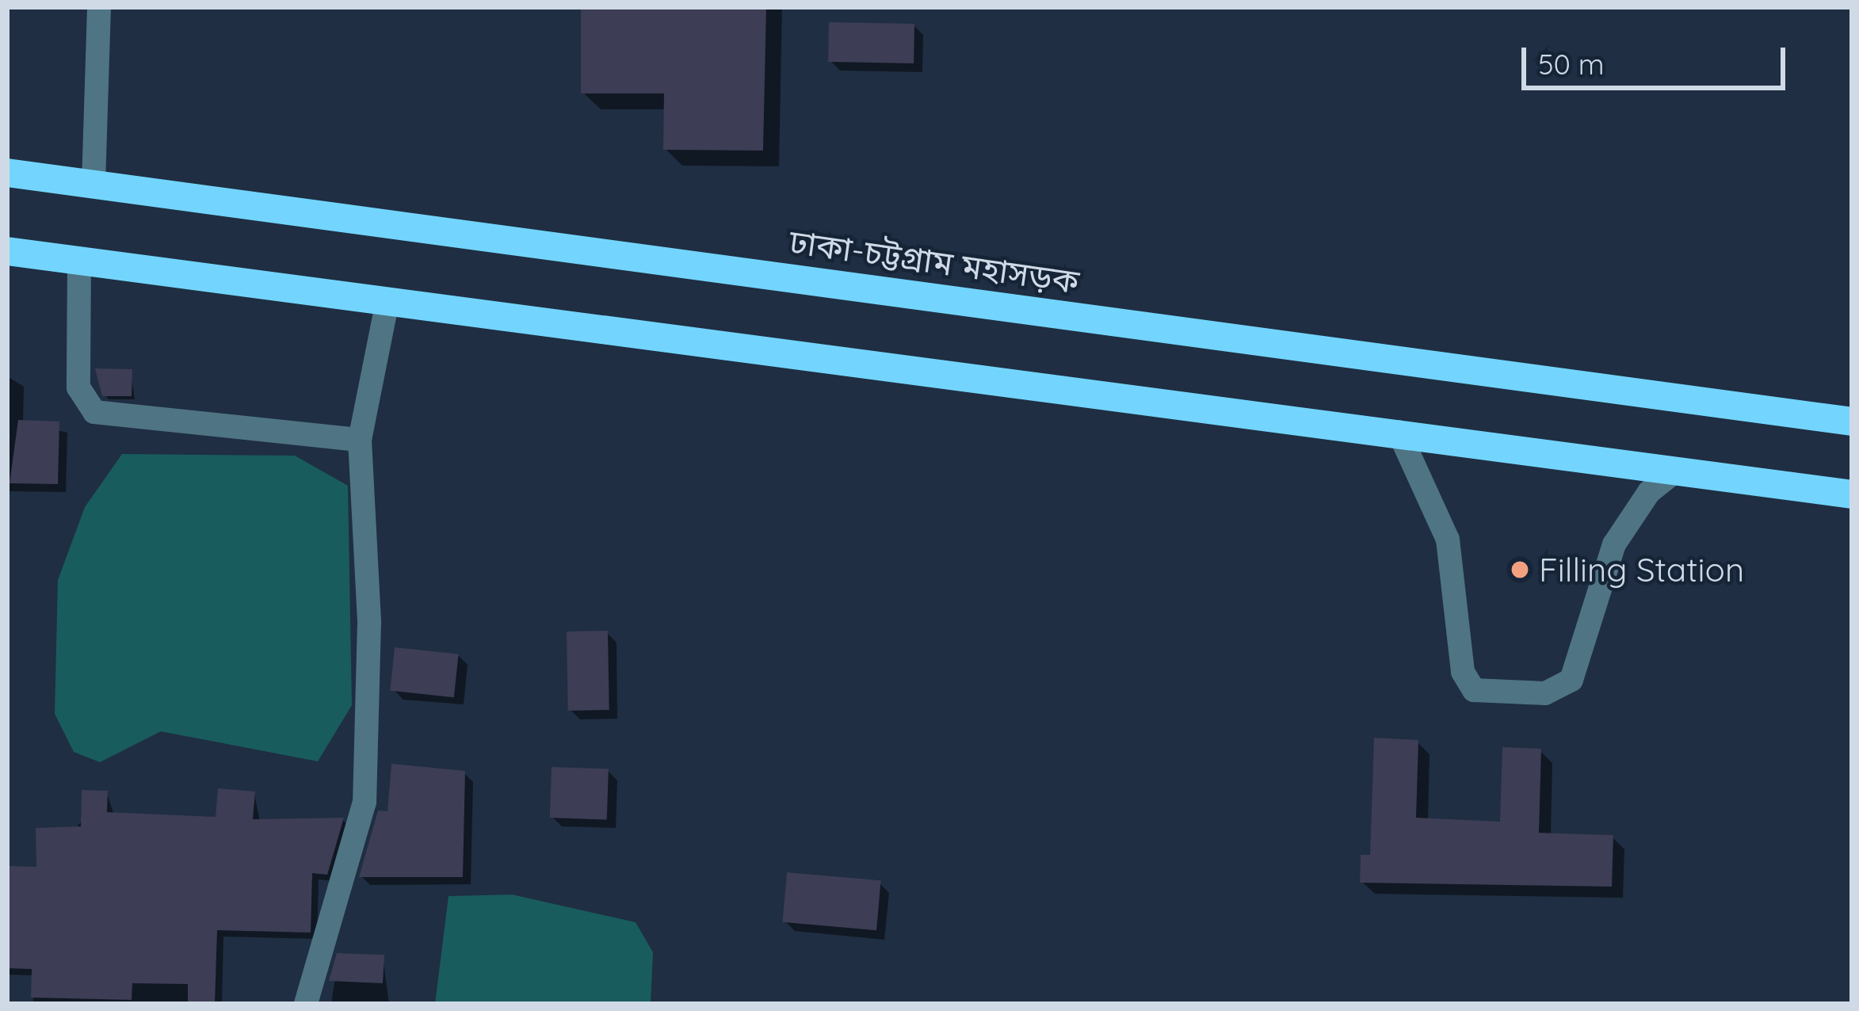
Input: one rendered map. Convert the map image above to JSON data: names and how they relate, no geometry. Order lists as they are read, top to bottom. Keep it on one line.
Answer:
{"streets":{"highway":["ঢাকা-চট্টগ্রাম মহাসড়ক"]},"places":["Filling Station"],"scale_bar":"50 m"}
